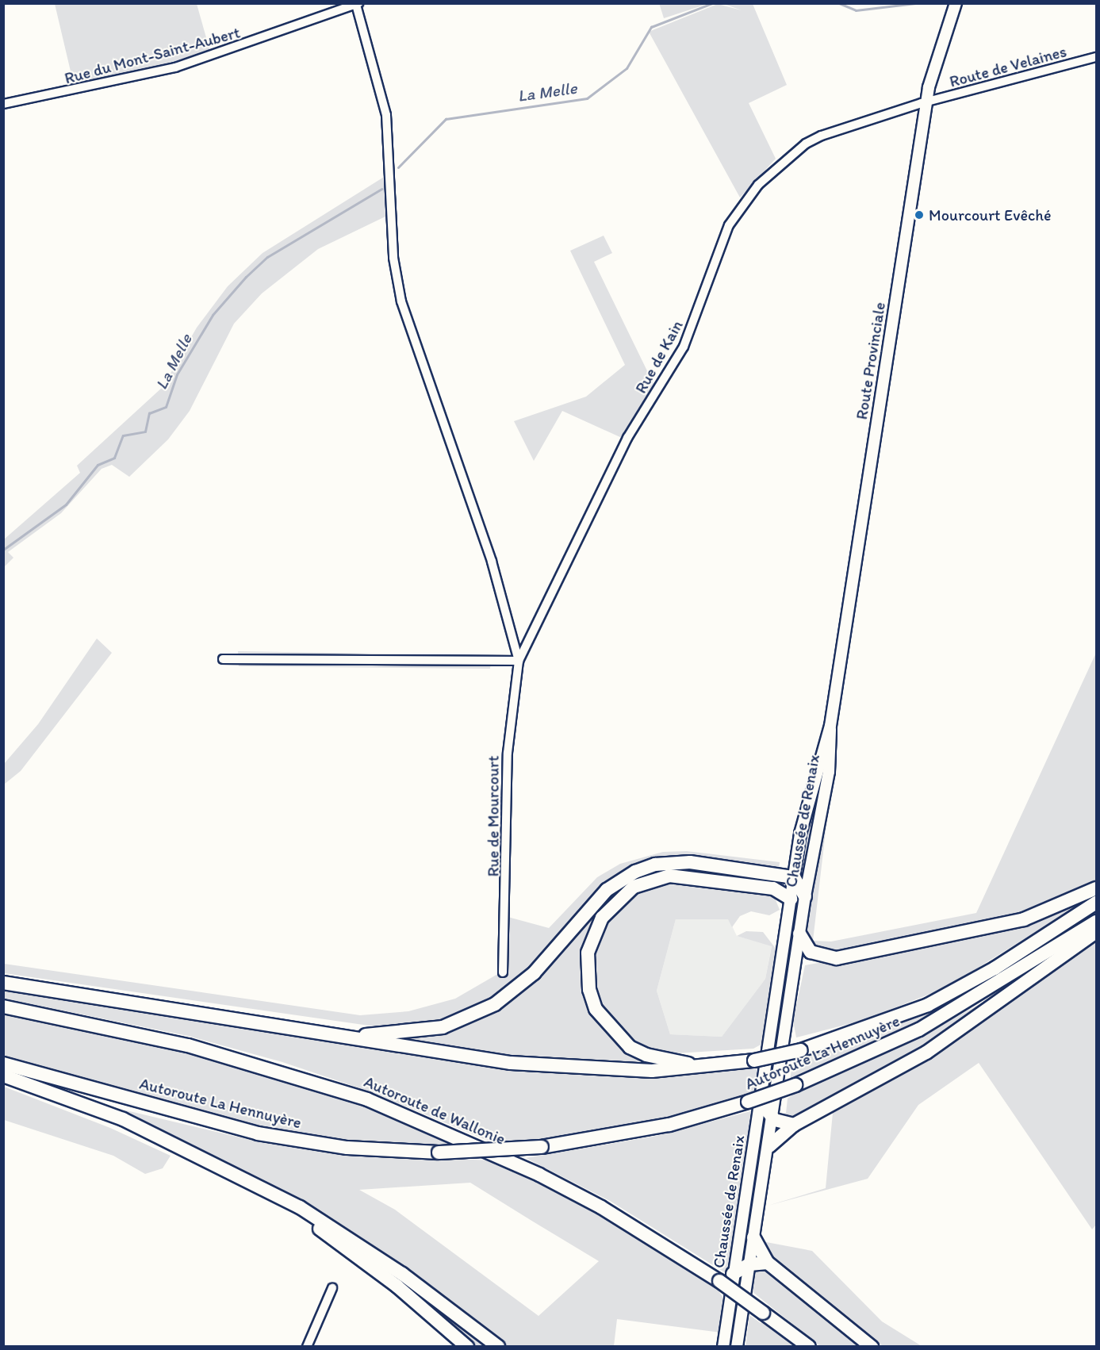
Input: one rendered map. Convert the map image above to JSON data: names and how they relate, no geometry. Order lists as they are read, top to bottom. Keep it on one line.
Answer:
{"streets":{"highway":["Autoroute La Hennuyère","Autoroute de Wallonie"],"main road":["Route Provinciale","Chaussée de Renaix"],"street":["Rue du Mont-Saint-Aubert","Route de Velaines","Rue de Kain","Rue de Mourcourt"]},"crossings":[["Route de Velaines","Rue de Kain"],["Route de Velaines","Route Provinciale"],["Rue de Kain","Route Provinciale"],["Rue de Kain","Rue de Mourcourt"],["Route Provinciale","Chaussée de Renaix"],["Chaussée de Renaix","Autoroute La Hennuyère"]],"water":["La Melle"],"places":["Mourcourt Evêché"]}
